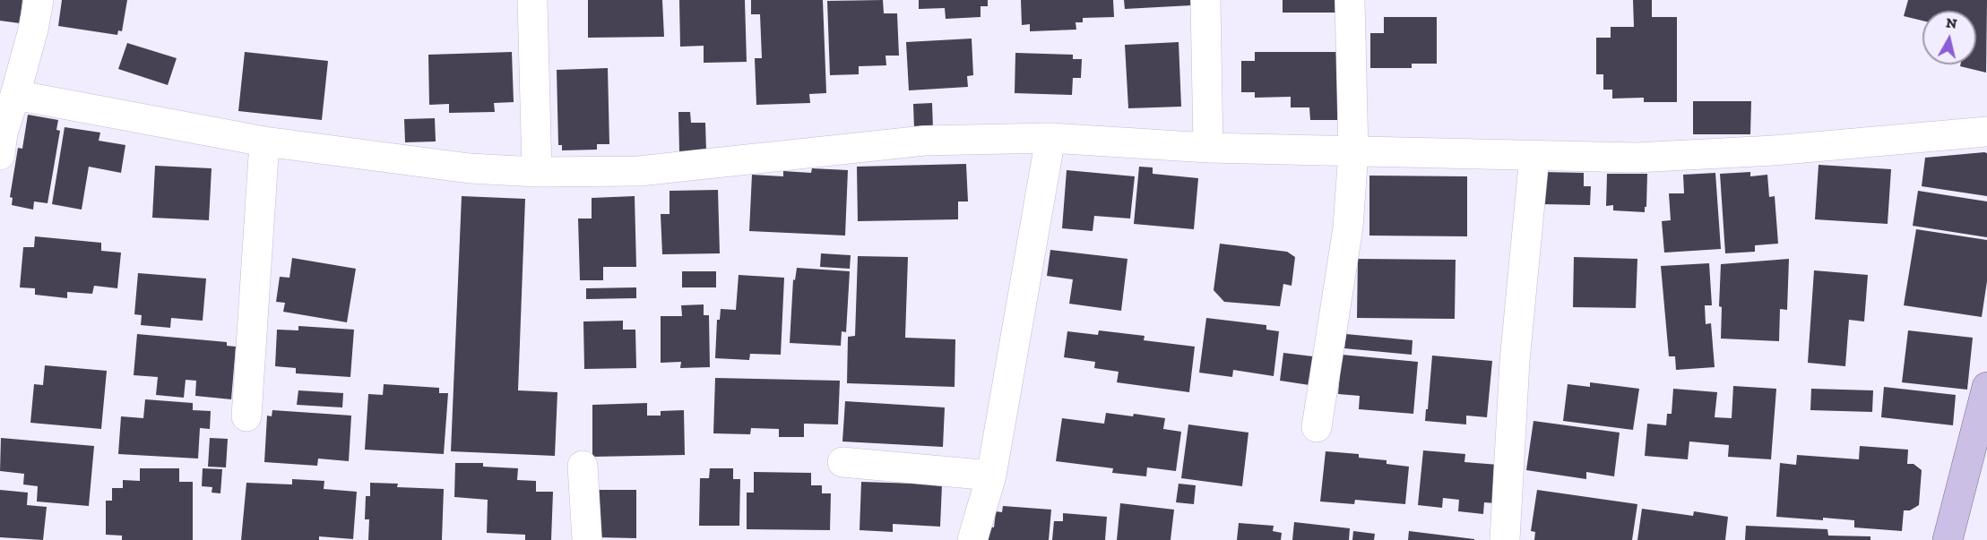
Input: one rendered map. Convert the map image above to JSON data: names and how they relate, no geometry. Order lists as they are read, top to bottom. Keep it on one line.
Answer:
{"north":"top"}
